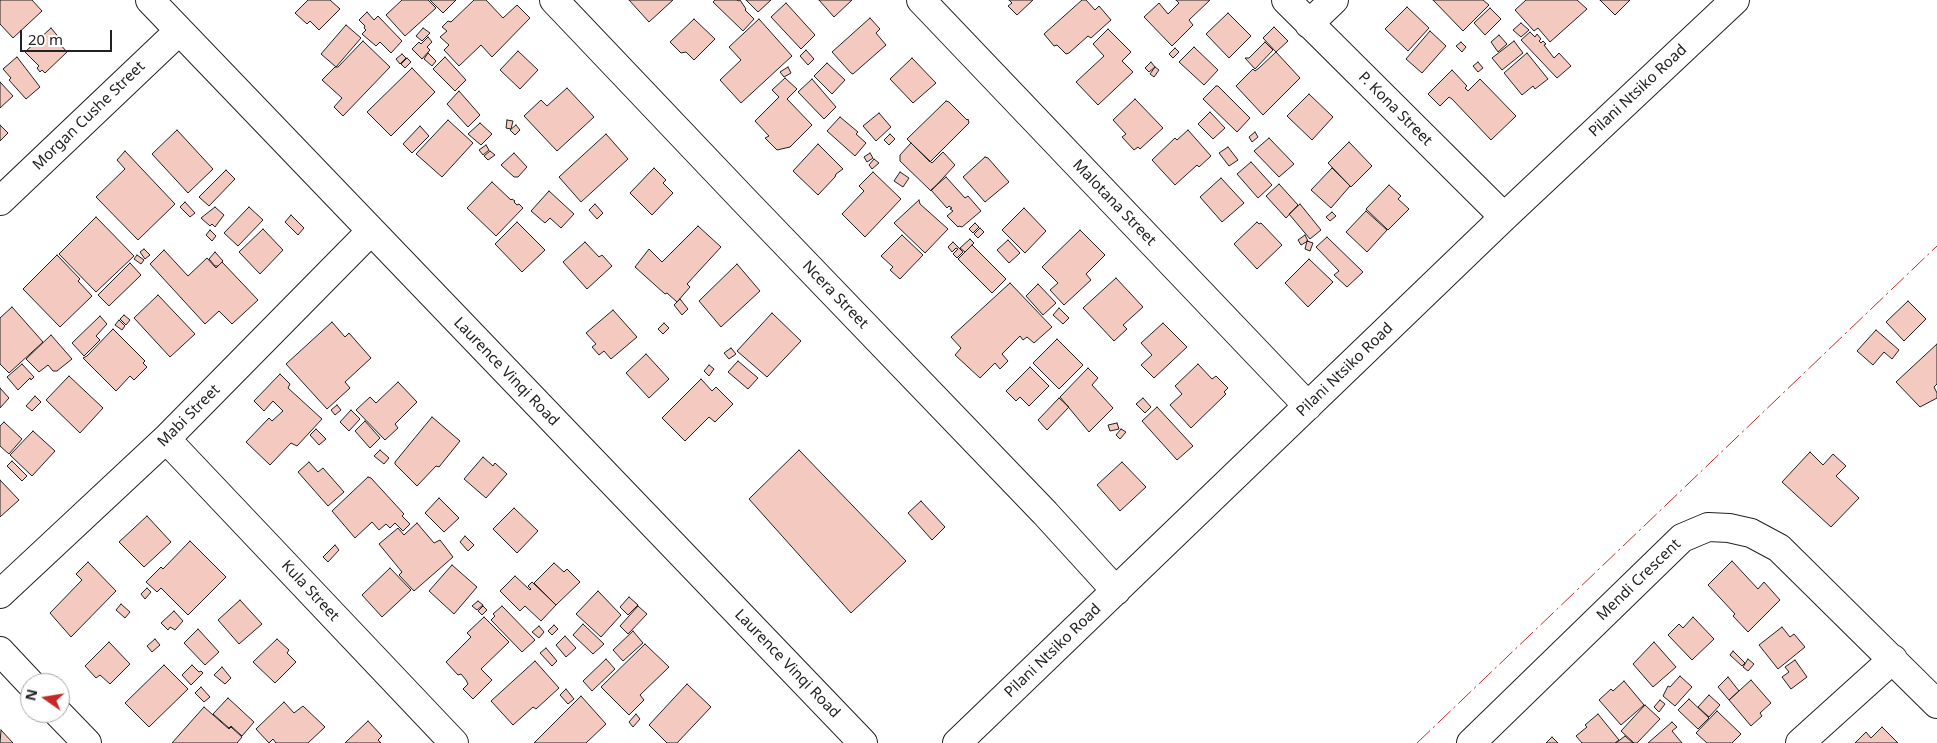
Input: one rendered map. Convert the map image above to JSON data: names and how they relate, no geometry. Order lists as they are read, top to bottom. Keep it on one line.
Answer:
{"streets":{"street":["Pilani Ntsiko Road","P. Kona Street","Morgan Cushe Street","Malotana Street","Ncera Street","Laurence Vinqi Road","Mabi Street","Mendi Crescent","Kula Street"]},"crossings":[["Pilani Ntsiko Road","P. Kona Street"],["Pilani Ntsiko Road","Malotana Street"],["Pilani Ntsiko Road","Ncera Street"],["Morgan Cushe Street","Laurence Vinqi Road"],["Laurence Vinqi Road","Mabi Street"],["Mabi Street","Kula Street"]],"scale_bar":"20 m","north":"left"}
